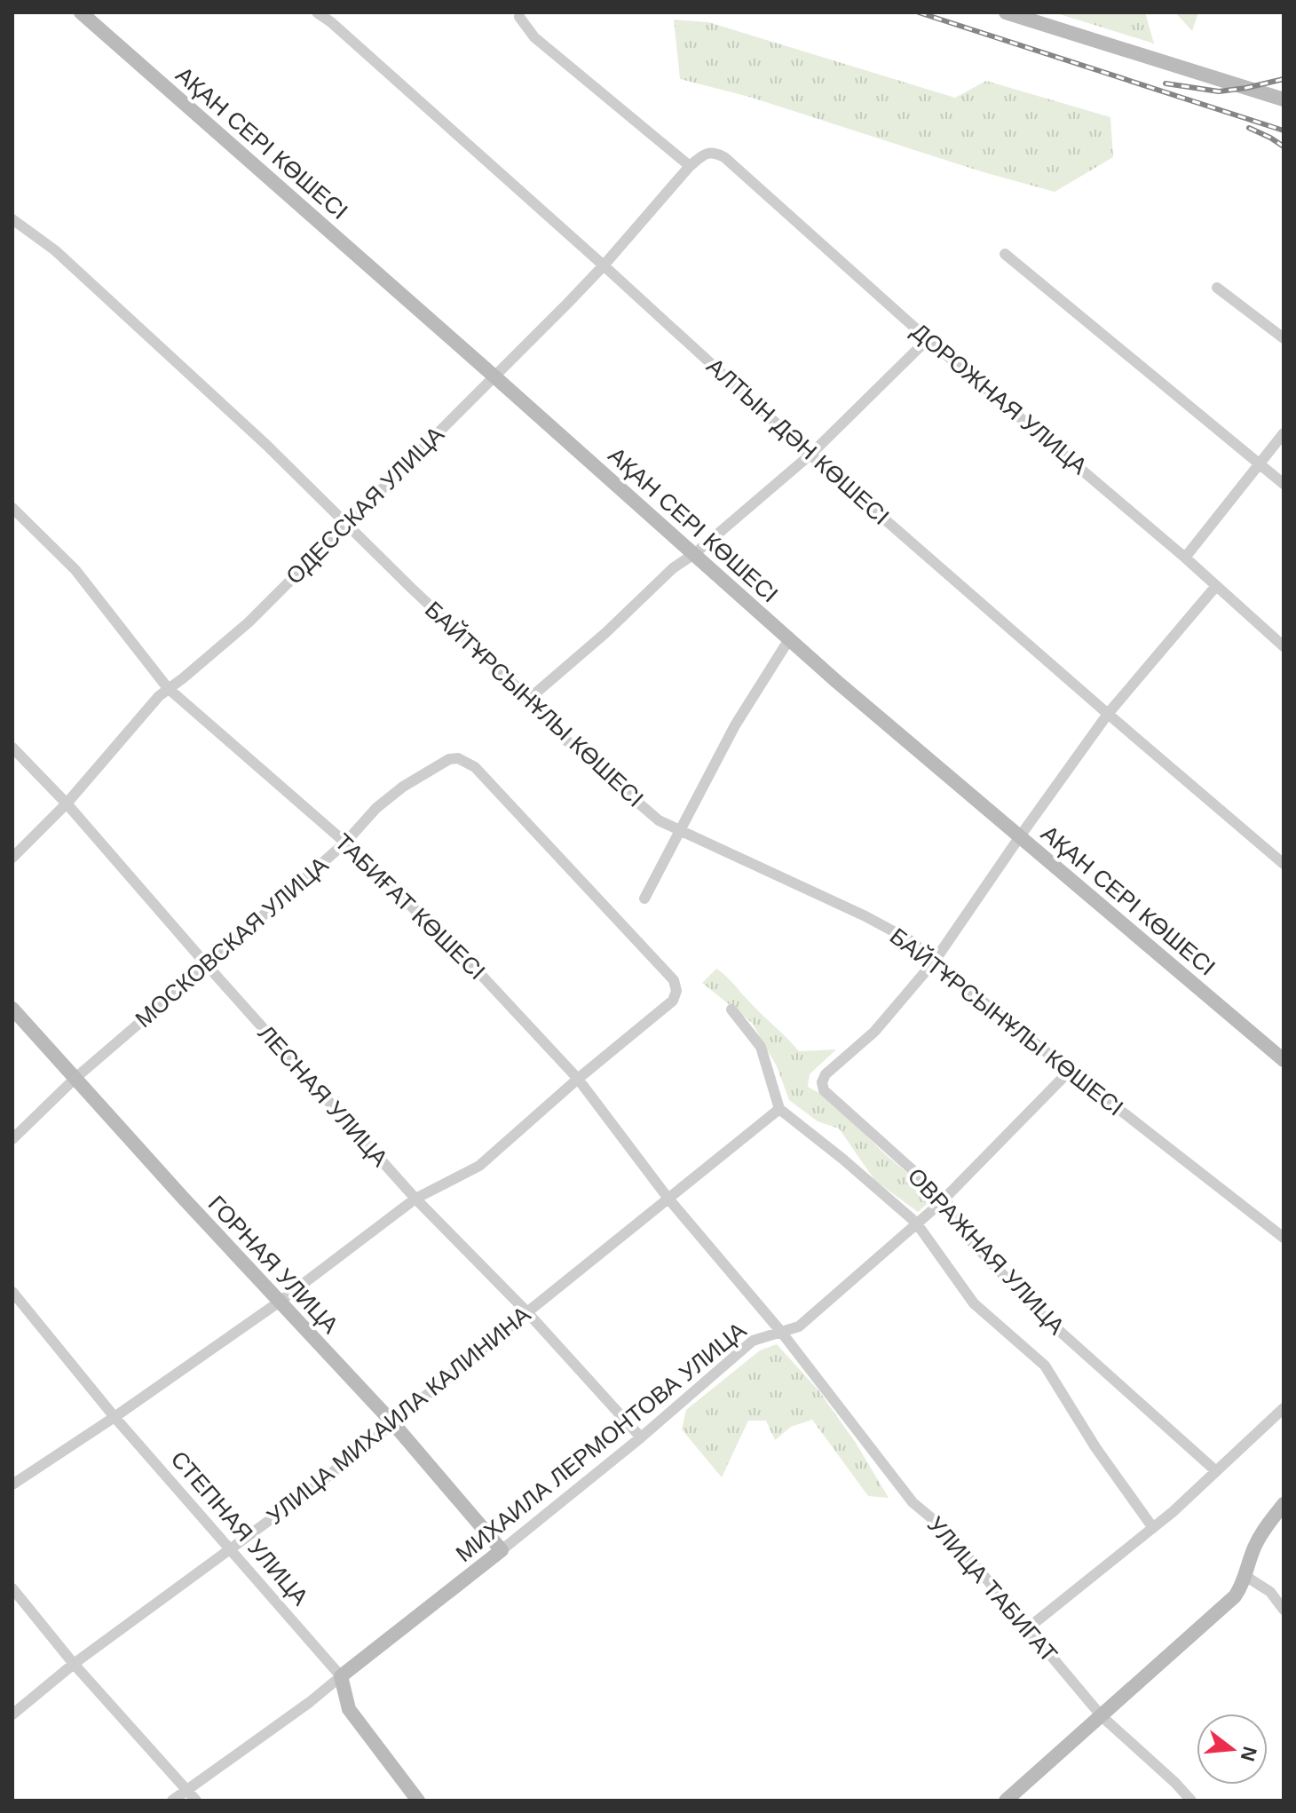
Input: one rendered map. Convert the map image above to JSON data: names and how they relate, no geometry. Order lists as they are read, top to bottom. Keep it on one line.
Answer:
{"streets":{"street":["АҚАН СЕРІ КӨШЕСІ","ДОРОЖНАЯ УЛИЦА","АЛТЫН ДӘН КӨШЕСІ","ОДЕССКАЯ УЛИЦА","БАЙТҰРСЫНҰЛЫ КӨШЕСІ","ТАБИҒАТ КӨШЕСІ","МОСКОВСКАЯ УЛИЦА","ЛЕСНАЯ УЛИЦА","ОВРАЖНАЯ УЛИЦА","ГОРНАЯ УЛИЦА","УЛИЦА МИХАИЛА КАЛИНИНА","МИХАИЛА ЛЕРМОНТОВА УЛИЦА","СТЕПНАЯ УЛИЦА","УЛИЦА ТАБИГАТ"]},"crossings":[["АҚАН СЕРІ КӨШЕСІ","ОДЕССКАЯ УЛИЦА"],["ДОРОЖНАЯ УЛИЦА","ОДЕССКАЯ УЛИЦА"],["АЛТЫН ДӘН КӨШЕСІ","ОДЕССКАЯ УЛИЦА"],["ОДЕССКАЯ УЛИЦА","БАЙТҰРСЫНҰЛЫ КӨШЕСІ"],["ОДЕССКАЯ УЛИЦА","ТАБИҒАТ КӨШЕСІ"],["ОДЕССКАЯ УЛИЦА","ЛЕСНАЯ УЛИЦА"],["БАЙТҰРСЫНҰЛЫ КӨШЕСІ","ОВРАЖНАЯ УЛИЦА"],["БАЙТҰРСЫНҰЛЫ КӨШЕСІ","МИХАИЛА ЛЕРМОНТОВА УЛИЦА"],["ТАБИҒАТ КӨШЕСІ","МОСКОВСКАЯ УЛИЦА"],["ТАБИҒАТ КӨШЕСІ","УЛИЦА МИХАИЛА КАЛИНИНА"],["ТАБИҒАТ КӨШЕСІ","МИХАИЛА ЛЕРМОНТОВА УЛИЦА"],["ТАБИҒАТ КӨШЕСІ","УЛИЦА ТАБИГАТ"],["МОСКОВСКАЯ УЛИЦА","ЛЕСНАЯ УЛИЦА"],["МОСКОВСКАЯ УЛИЦА","ГОРНАЯ УЛИЦА"],["ЛЕСНАЯ УЛИЦА","УЛИЦА МИХАИЛА КАЛИНИНА"],["ЛЕСНАЯ УЛИЦА","МИХАИЛА ЛЕРМОНТОВА УЛИЦА"],["ОВРАЖНАЯ УЛИЦА","УЛИЦА МИХАИЛА КАЛИНИНА"],["ОВРАЖНАЯ УЛИЦА","МИХАИЛА ЛЕРМОНТОВА УЛИЦА"],["ГОРНАЯ УЛИЦА","УЛИЦА МИХАИЛА КАЛИНИНА"],["ГОРНАЯ УЛИЦА","МИХАИЛА ЛЕРМОНТОВА УЛИЦА"],["УЛИЦА МИХАИЛА КАЛИНИНА","СТЕПНАЯ УЛИЦА"],["МИХАИЛА ЛЕРМОНТОВА УЛИЦА","СТЕПНАЯ УЛИЦА"],["МИХАИЛА ЛЕРМОНТОВА УЛИЦА","УЛИЦА ТАБИГАТ"]],"north":"right"}
